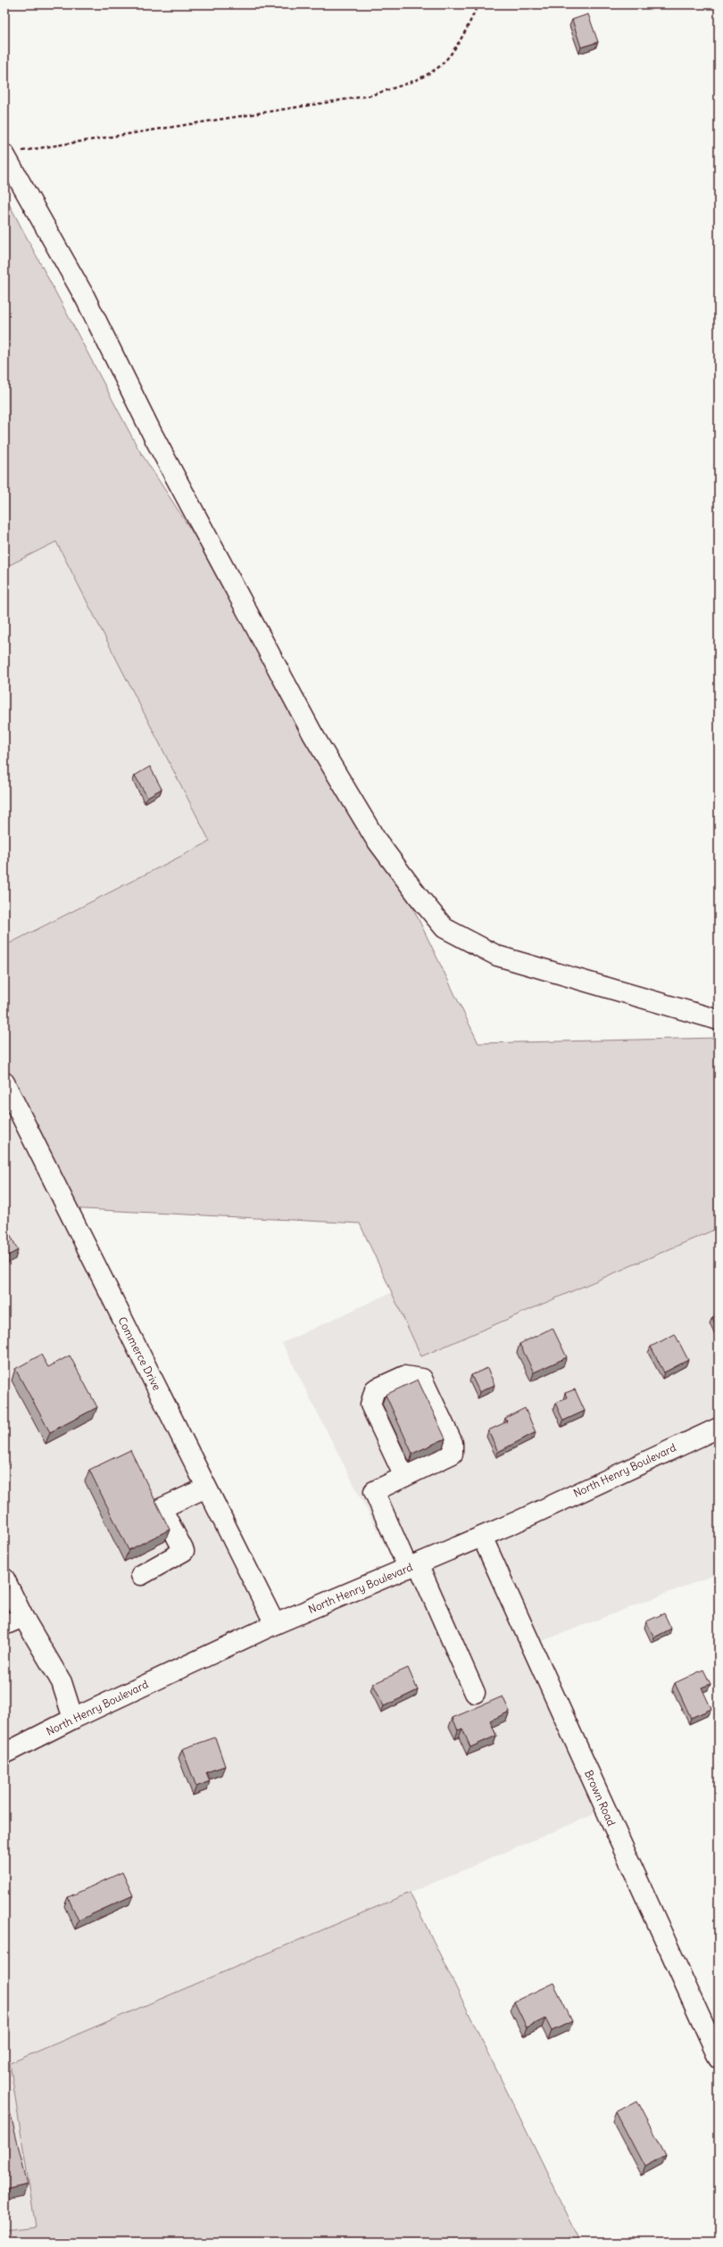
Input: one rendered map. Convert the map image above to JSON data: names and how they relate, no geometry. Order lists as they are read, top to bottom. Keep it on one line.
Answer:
{"streets":{"main road":["Commerce Drive","North Henry Boulevard","Brown Road"]},"crossings":[["Commerce Drive","North Henry Boulevard"],["North Henry Boulevard","Brown Road"]]}
